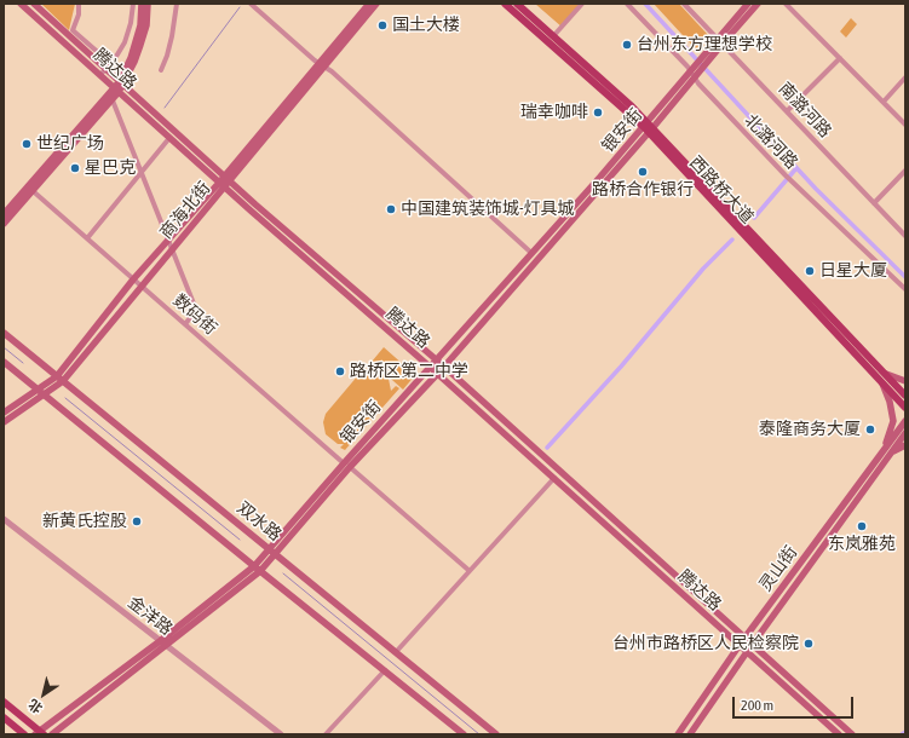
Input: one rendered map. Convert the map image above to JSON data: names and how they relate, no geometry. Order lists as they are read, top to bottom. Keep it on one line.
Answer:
{"streets":{"main road":["腾达路","银安街","西路桥大道","商海北街","双水路","灵山街"],"street":["南潞河路","北潞河路","数码街","金洋路"]},"crossings":[["腾达路","银安街"],["腾达路","商海北街"],["腾达路","灵山街"],["南潞河路","银安街"],["银安街","北潞河路"],["银安街","西路桥大道"],["银安街","数码街"],["银安街","双水路"],["银安街","金洋路"],["商海北街","数码街"],["商海北街","双水路"]],"places":["国土大楼","台州东方理想学校","瑞幸咖啡","世纪广场","星巴克","路桥合作银行","中国建筑装饰城-灯具城","日星大厦","路桥区第二中学","泰隆商务大厦","新黄氏控股","东岚雅苑","台州市路桥区人民检察院"],"scale_bar":"200 m","north":"bottom left"}
